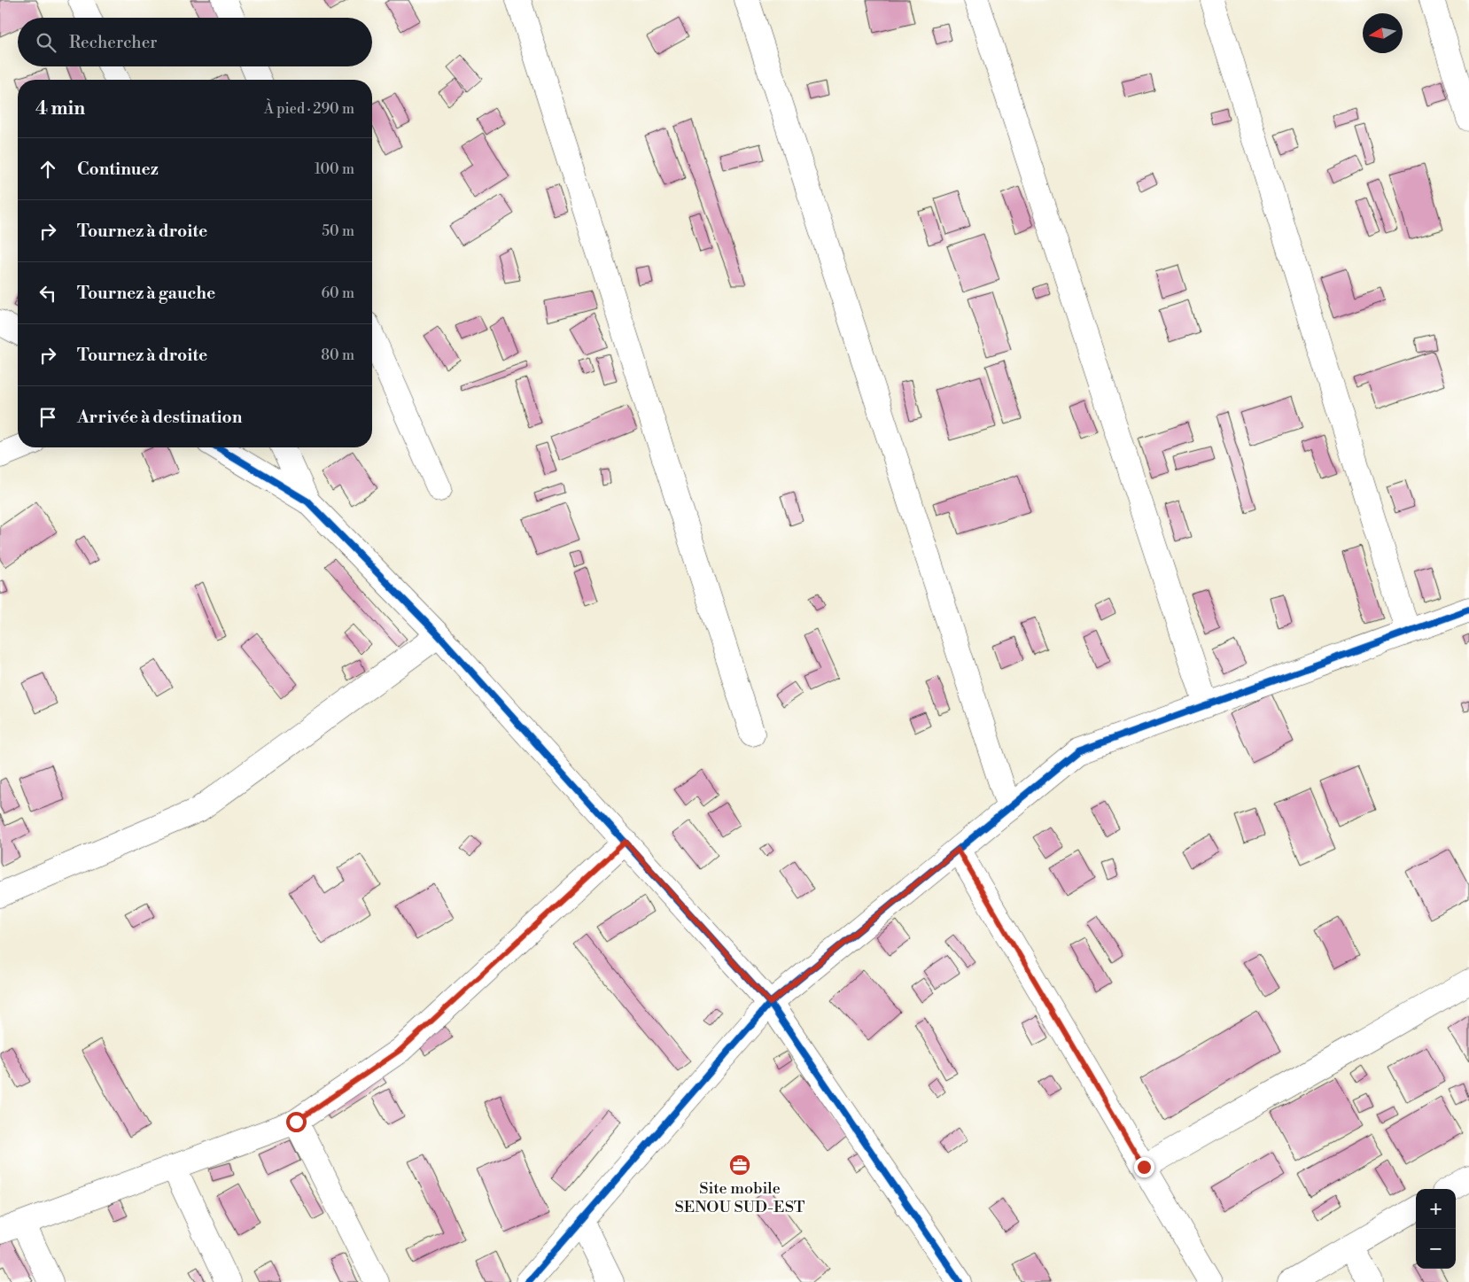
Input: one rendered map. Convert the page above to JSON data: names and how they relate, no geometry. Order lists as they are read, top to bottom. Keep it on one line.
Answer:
{"places":{"office":["Site mobile SENOU SUD-EST"]},"north":"left","page":{"search":"Rechercher","heading":["4 min","À pied · 290 m"],"list":[["Continuez","100 m"],["Tournez à droite","50 m"],["Tournez à gauche","60 m"],["Tournez à droite","80 m"],"Arrivée à destination"],"map_buttons":["+","−"]}}
